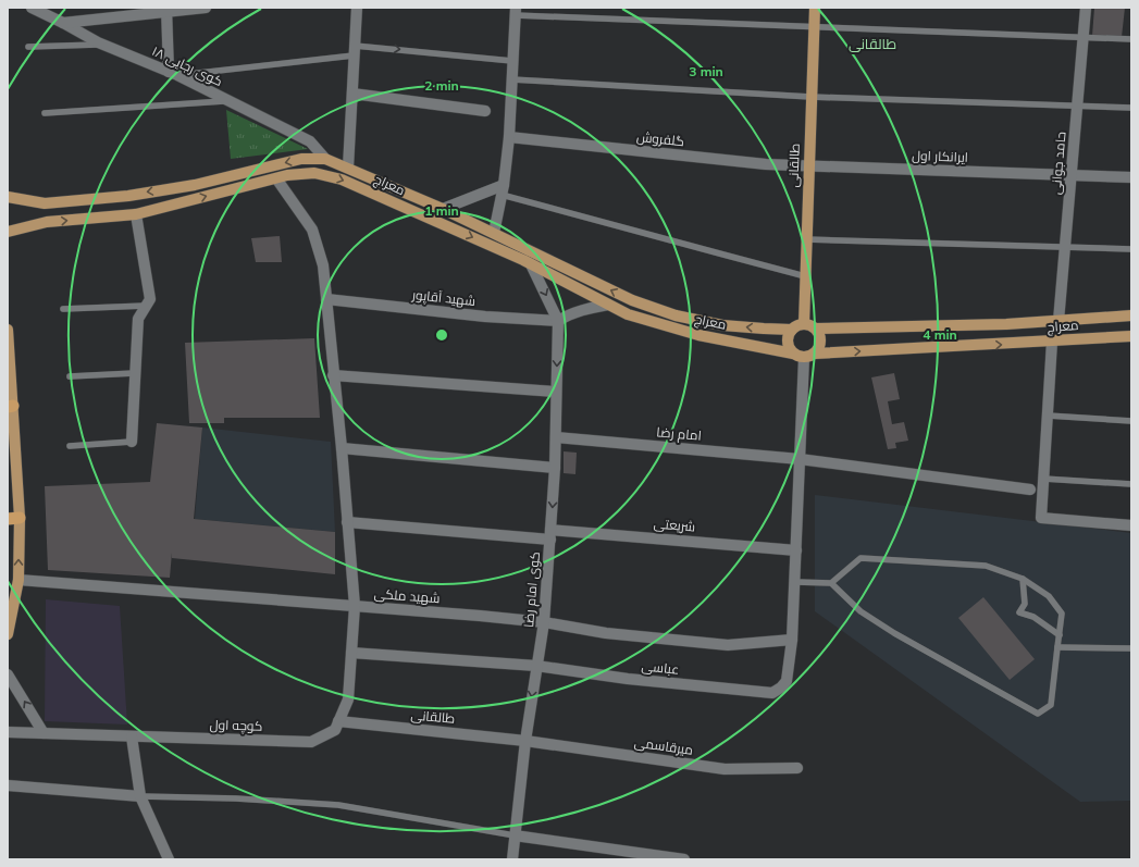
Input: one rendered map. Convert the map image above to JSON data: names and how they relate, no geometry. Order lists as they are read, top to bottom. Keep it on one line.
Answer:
{"streets":{"main road":["طالقانی","معراج"],"street":["کوی رجایی ۱۸","گلفروش","ایرانکار اول","حامد جوانی","شهید آقاپور","امام رضا","شریعتی","کوی امام رضا","شهید ملکی","عباسی","کوچه اول","میرقاسمی"]},"crossings":[["کوی رجایی ۱۸","معراج"],["گلفروش","ایرانکار اول"],["گلفروش","طالقانی"],["ایرانکار اول","حامد جوانی"],["ایرانکار اول","طالقانی"],["حامد جوانی","معراج"],["طالقانی","معراج"],["طالقانی","کوی امام رضا"],["طالقانی","کوچه اول"],["طالقانی","میرقاسمی"],["معراج","کوچه اول"],["شهید آقاپور","کوی امام رضا"],["شهید آقاپور","کوچه اول"],["امام رضا","کوی امام رضا"],["شریعتی","کوی امام رضا"],["شریعتی","کوچه اول"],["کوی امام رضا","شهید ملکی"],["کوی امام رضا","عباسی"],["کوی امام رضا","میرقاسمی"],["شهید ملکی","عباسی"],["شهید ملکی","کوچه اول"],["عباسی","کوچه اول"]],"one_way":["کوی امام رضا"],"districts":["طالقانی"],"rings":["3 min","2 min","1 min","4 min"]}
